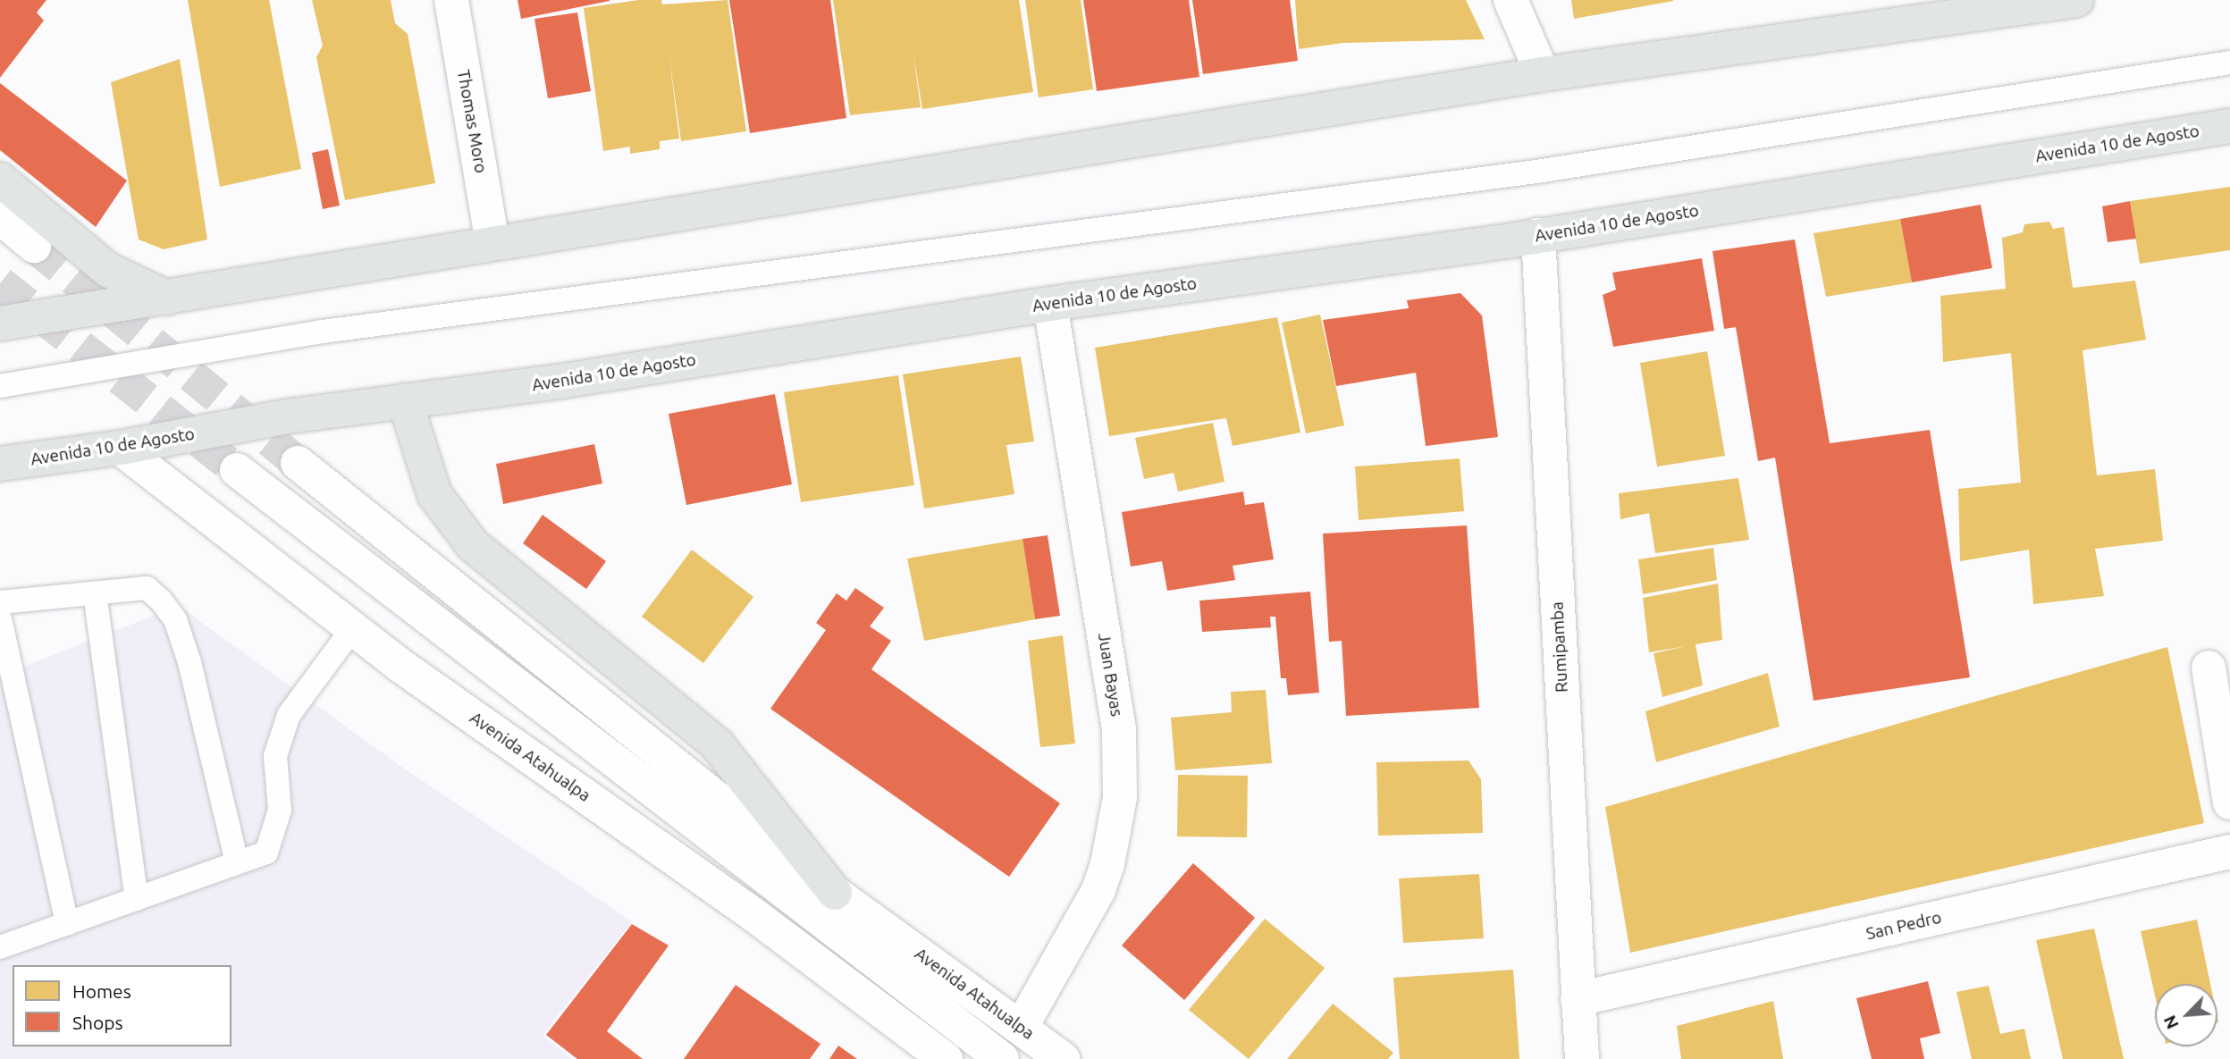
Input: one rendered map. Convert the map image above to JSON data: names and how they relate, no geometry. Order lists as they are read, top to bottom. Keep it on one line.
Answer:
{"streets":{"main road":["Thomas Moro","Avenida 10 de Agosto","Rumipamba","Juan Bayas","Avenida Atahualpa","San Pedro"]},"crossings":[["Avenida 10 de Agosto","Rumipamba"],["Avenida 10 de Agosto","Juan Bayas"],["Avenida 10 de Agosto","Avenida Atahualpa"],["Rumipamba","San Pedro"],["Juan Bayas","Avenida Atahualpa"]],"legend":["Homes","Shops"],"north":"bottom left"}
